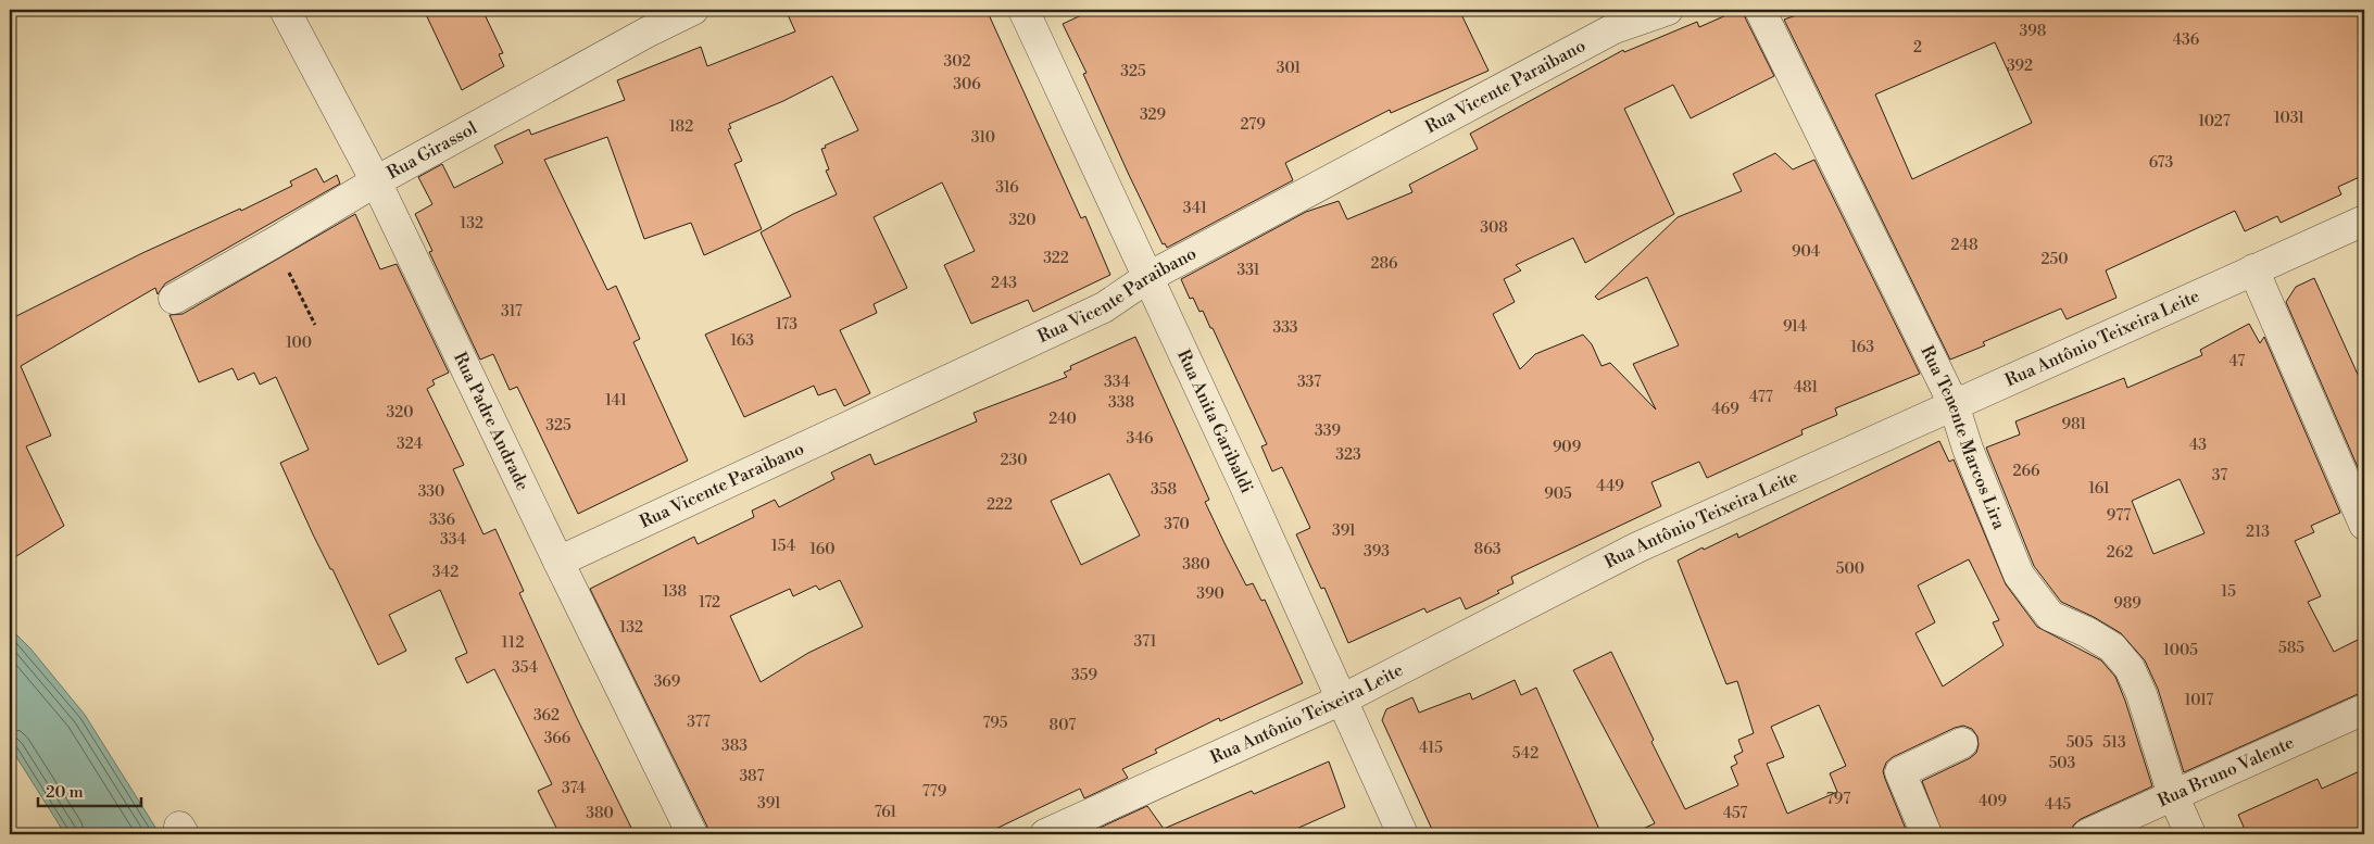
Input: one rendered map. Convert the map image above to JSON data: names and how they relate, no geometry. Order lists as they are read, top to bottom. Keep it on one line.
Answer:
{"streets":{"street":["Rua Vicente Paraibano","Rua Girassol","Rua Antônio Teixeira Leite","Rua Padre Andrade","Rua Anita Garibaldi","Rua Tenente Marcos Lira","Rua Bruno Valente"]},"crossings":[["Rua Vicente Paraibano","Rua Padre Andrade"],["Rua Vicente Paraibano","Rua Anita Garibaldi"],["Rua Girassol","Rua Padre Andrade"],["Rua Antônio Teixeira Leite","Rua Anita Garibaldi"],["Rua Antônio Teixeira Leite","Rua Tenente Marcos Lira"],["Rua Tenente Marcos Lira","Rua Bruno Valente"]],"house_numbers":["398","436","2","302","392","301","325","306","329","1031","1027","279","182","310","673","316","341","320","132","308","248","904","322","250","286","331","243","317","173","914","333","163","100","163","47","334","337","481","477","141","338","469","320","240","981","325","339","346","324","43","909","323","230","266","37","449","161","358","330","905","222","977","336","370","391","213","334","154","160","863","393","262","380","500","342","138","15","390","172","989","132","371","112","585","1005","354","359","369","1017","362","377","795","807","366","505","513","383","415","542","503","387","374","779","797","409","391","445","761","380","457"],"scale_bar":"20 m"}
